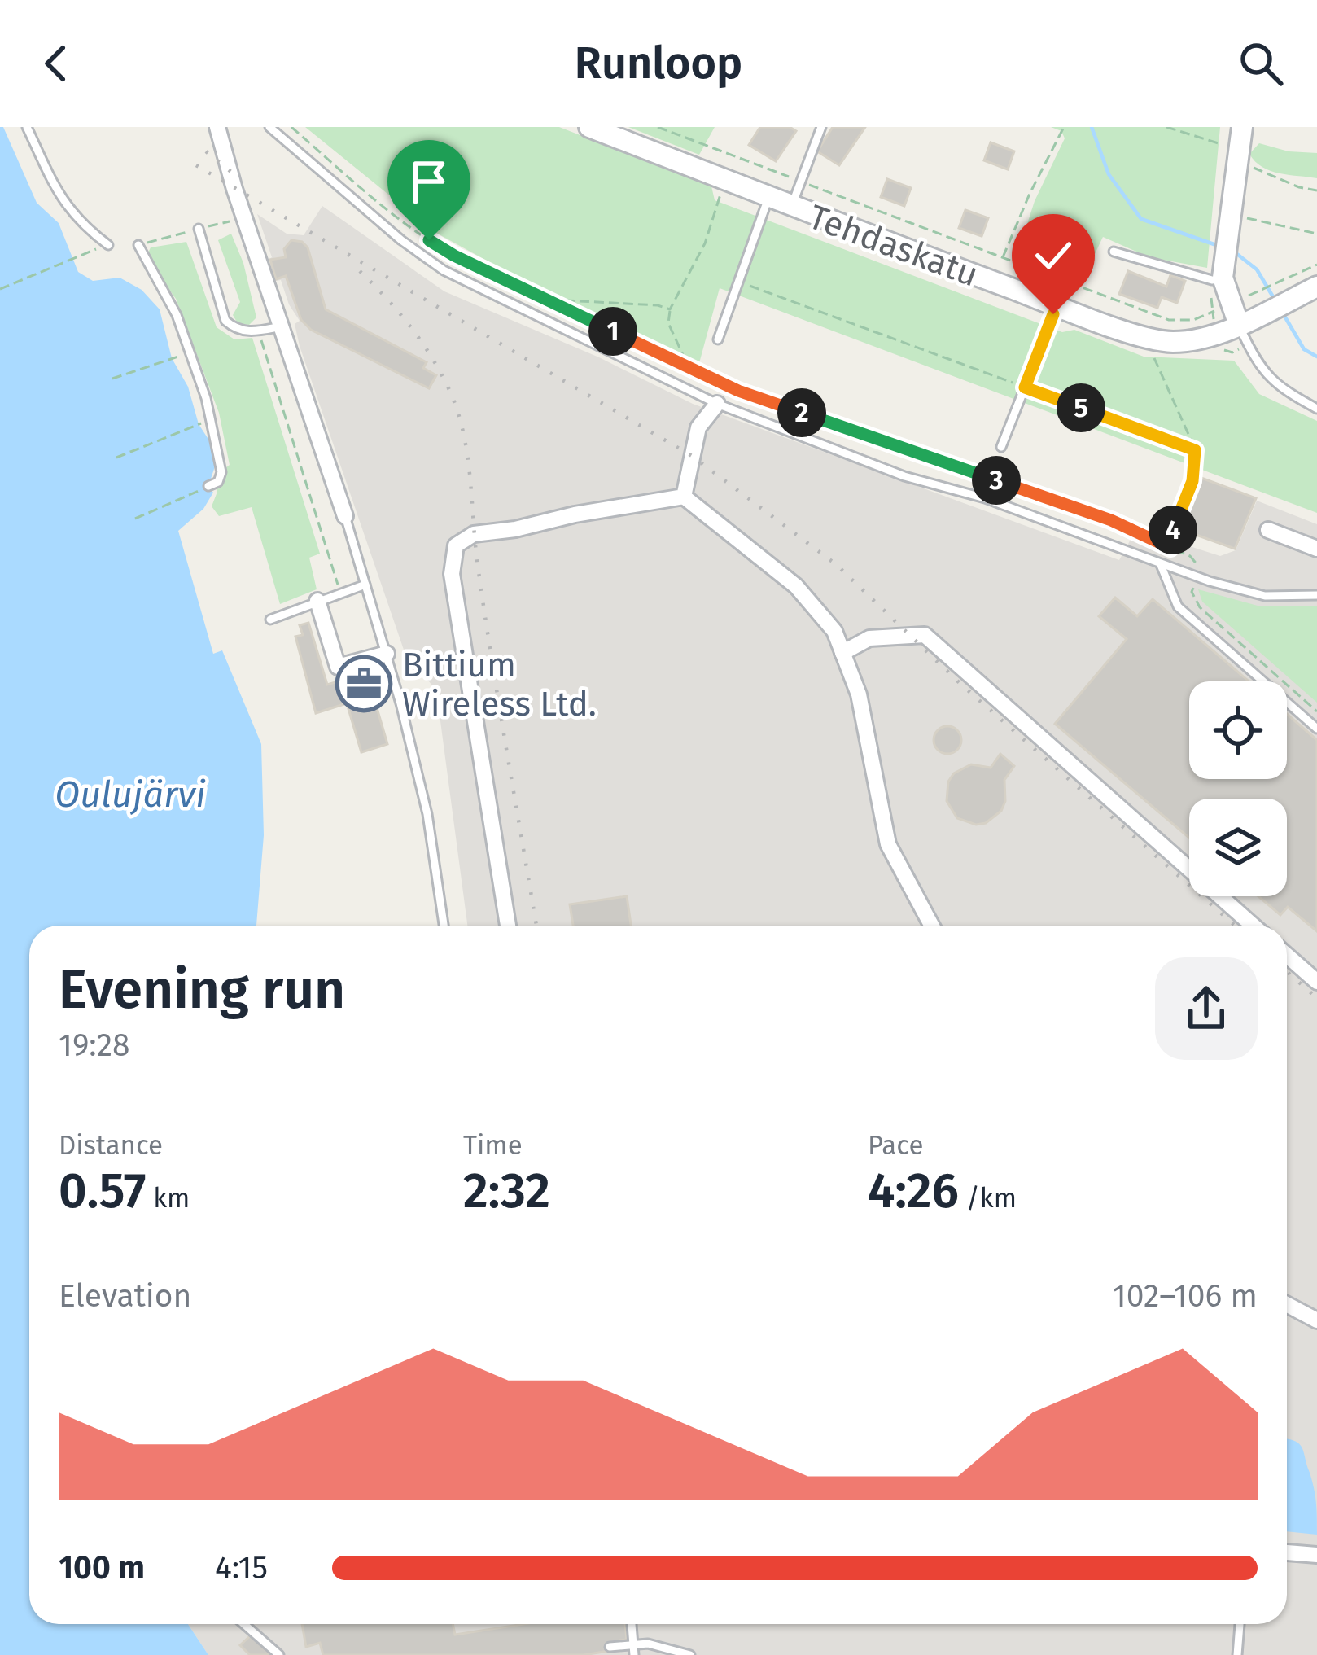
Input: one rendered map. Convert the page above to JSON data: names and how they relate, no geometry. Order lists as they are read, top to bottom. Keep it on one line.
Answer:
{"streets":{"street":["Tehdaskatu"]},"water":["Oulujärvi"],"places":{"office":["Bittium Wireless Ltd."]},"page":{"header":"Runloop","pins":["1","5","2","3","4"],"heading":["Evening run","19:28"],"stats":[["Distance","0.57 km"],["Time","2:32"],["Pace","4:26 /km"]],"chart":["Elevation","102–106 m"],"list":[{"name":"100 m","note":"4:15"}]}}
